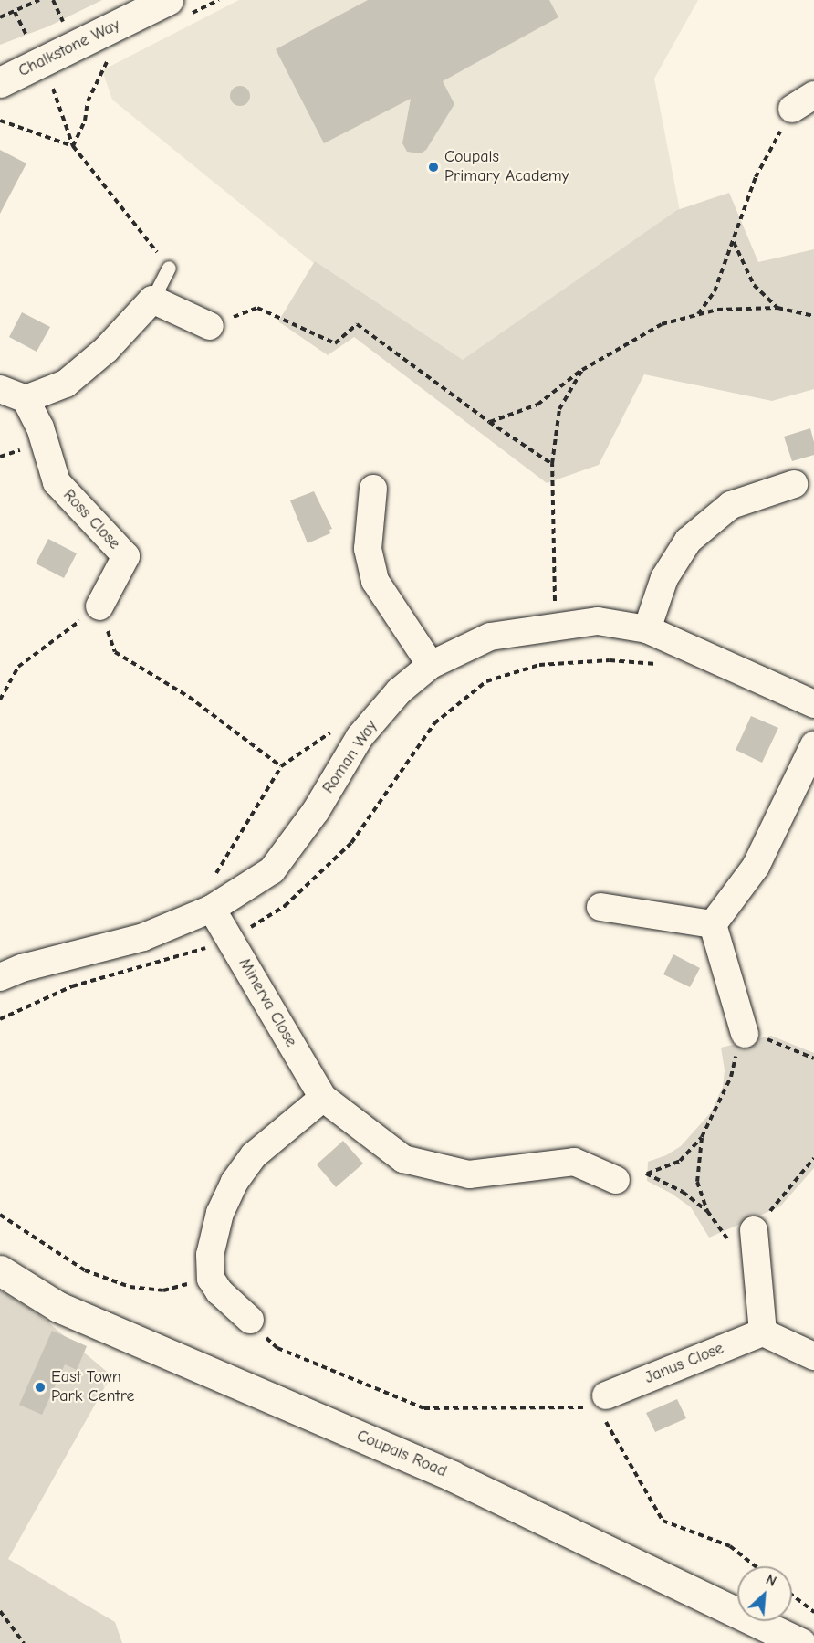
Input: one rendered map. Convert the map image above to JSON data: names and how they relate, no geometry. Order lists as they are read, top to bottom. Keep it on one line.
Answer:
{"streets":{"street":["Chalkstone Way","Ross Close","Roman Way","Minerva Close","Janus Close","Coupals Road"]},"crossings":[["Roman Way","Minerva Close"]],"places":["Coupals Primary Academy","East Town Park Centre"],"north":"top right"}
